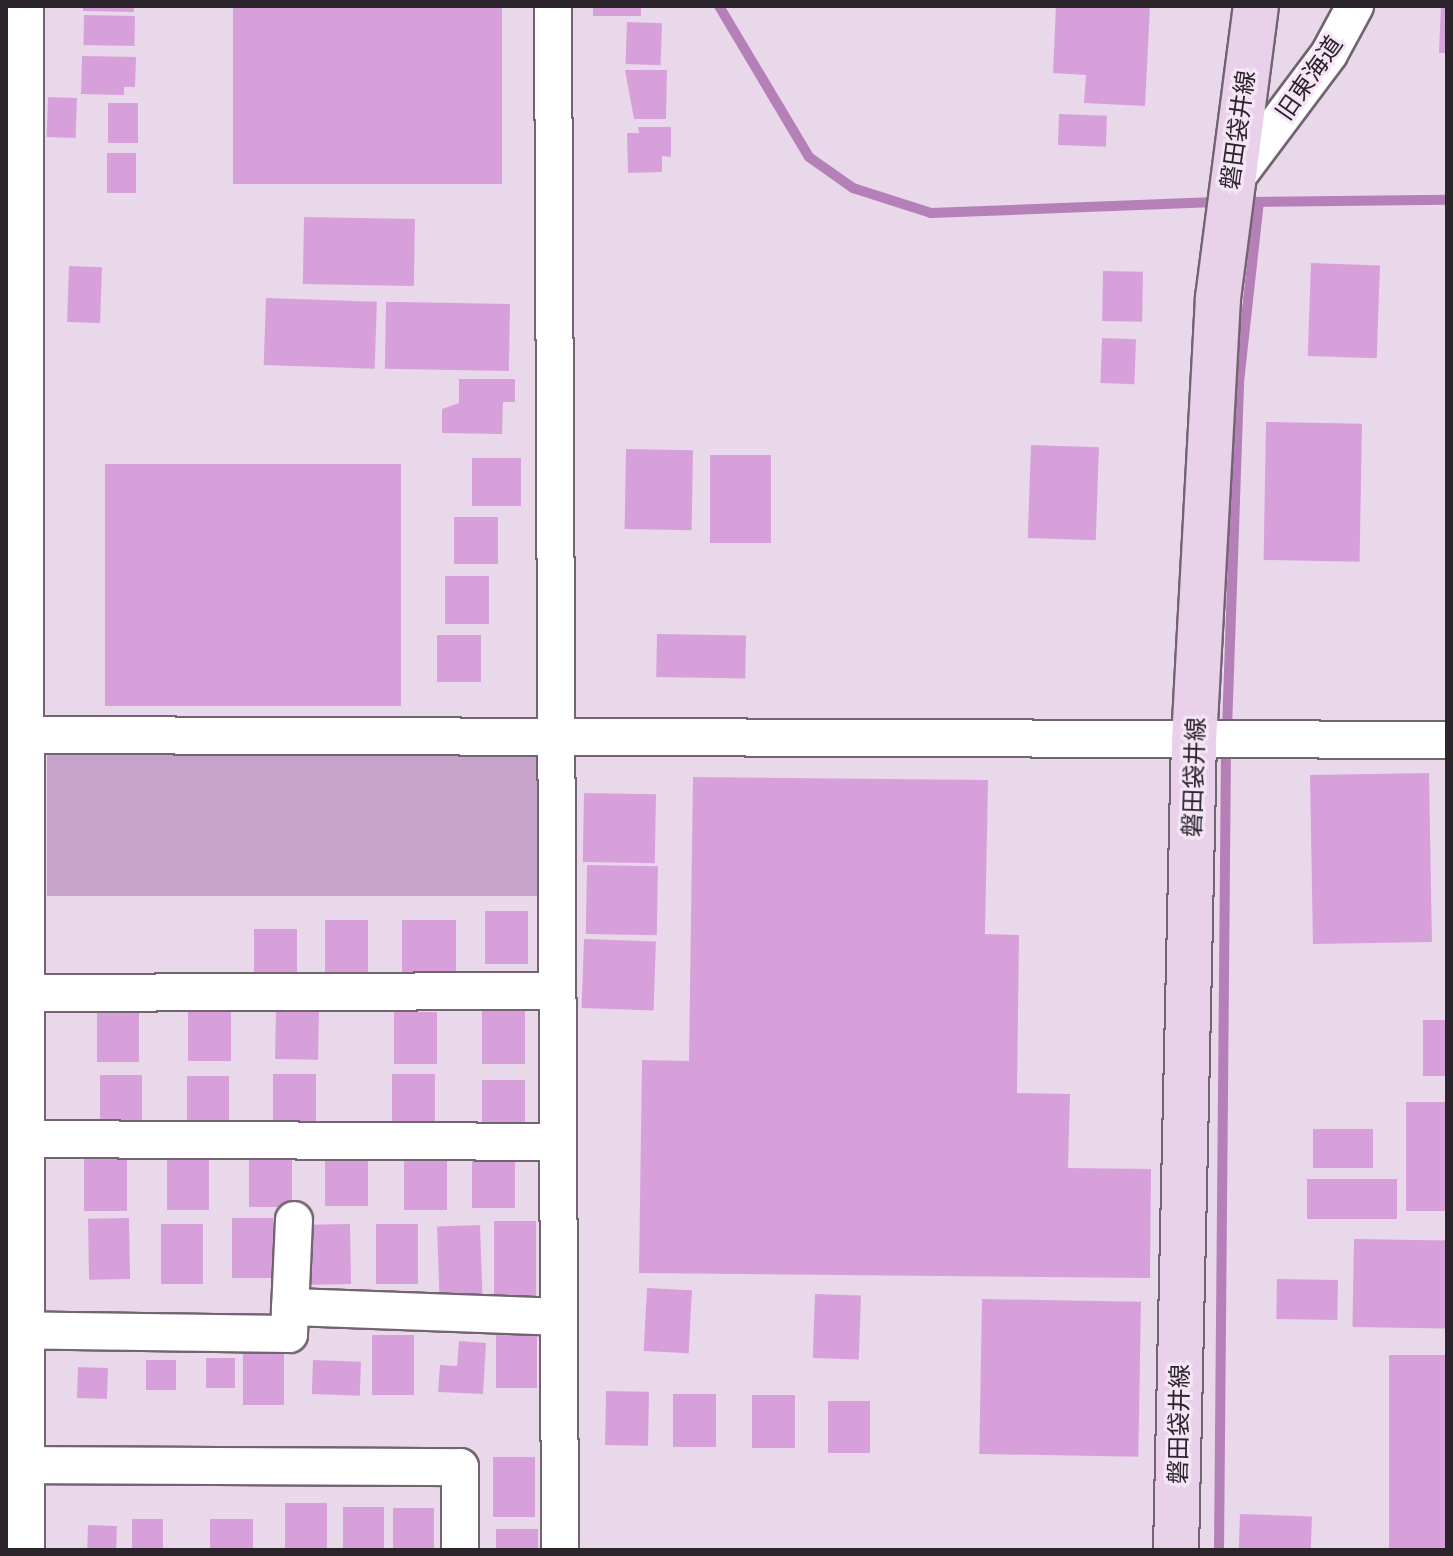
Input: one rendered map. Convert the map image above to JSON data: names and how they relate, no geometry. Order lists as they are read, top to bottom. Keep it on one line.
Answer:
{"streets":{"main road":["磐田袋井線"],"street":["旧東海道"]},"crossings":[["旧東海道","磐田袋井線"]]}
